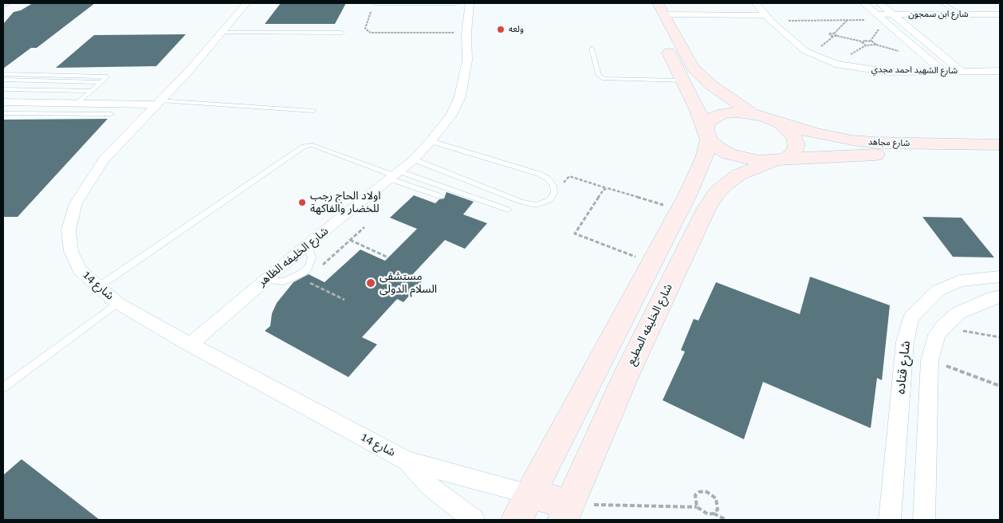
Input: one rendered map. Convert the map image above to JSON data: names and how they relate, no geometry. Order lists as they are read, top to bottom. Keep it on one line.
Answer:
{"streets":{"street":["شارع ابن سمجون","شارع الشهيد احمد مجدي","شارع مجاهد","شارع الخليفه الظاهر","شارع 14","شارع الخليفه المطيع","شارع قتاده"]},"crossings":[["شارع مجاهد","شارع الخليفه المطيع"],["شارع الخليفه الظاهر","شارع 14"]],"places":["ولعه","اولاد الحاج رجب للخضار والفاكهة","مستشفى السلام الدولى"]}
